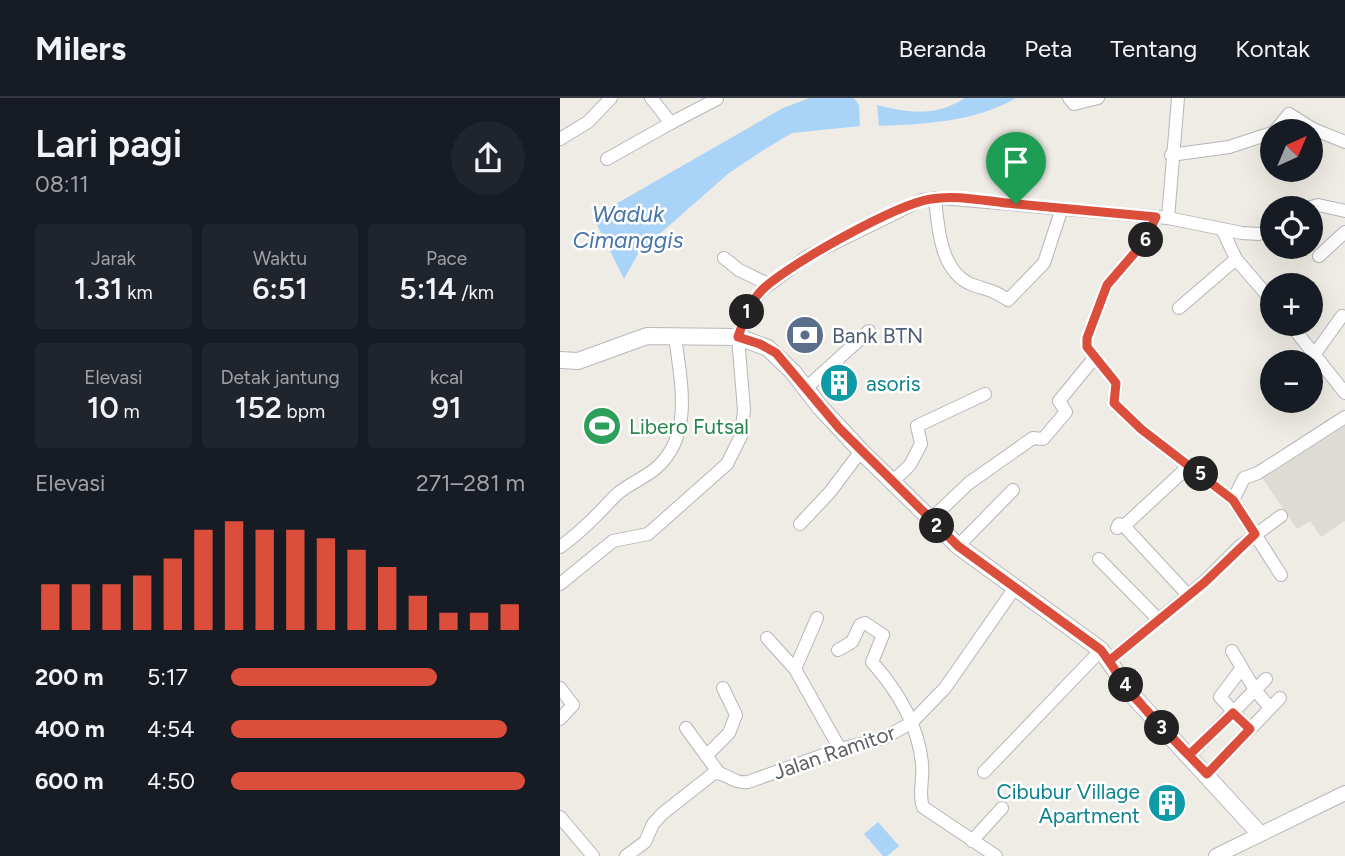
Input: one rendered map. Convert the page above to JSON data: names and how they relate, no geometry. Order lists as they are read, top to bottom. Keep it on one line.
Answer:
{"streets":{"street":["Jalan Ramitor"]},"water":["Waduk Cimanggis"],"places":{"bank":["Bank BTN"],"building":["asoris","Cibubur Village Apartment"],"sports":["Libero Futsal"]},"north":"top right","page":{"header":"Milers","nav":["Beranda","Peta","Tentang","Kontak"],"heading":["Lari pagi","08:11"],"map_buttons":["+","−"],"stats":[["Jarak","1.31 km"],["Waktu","6:51"],["Pace","5:14 /km"],["Elevasi","10 m"],["Detak jantung","152 bpm"],["kcal","91"]],"pins":["6","1","5","2","4","3"],"chart":["Elevasi","271–281 m"],"list":[{"name":"200 m","note":"5:17"},{"name":"400 m","note":"4:54"},{"name":"600 m","note":"4:50"}]}}
